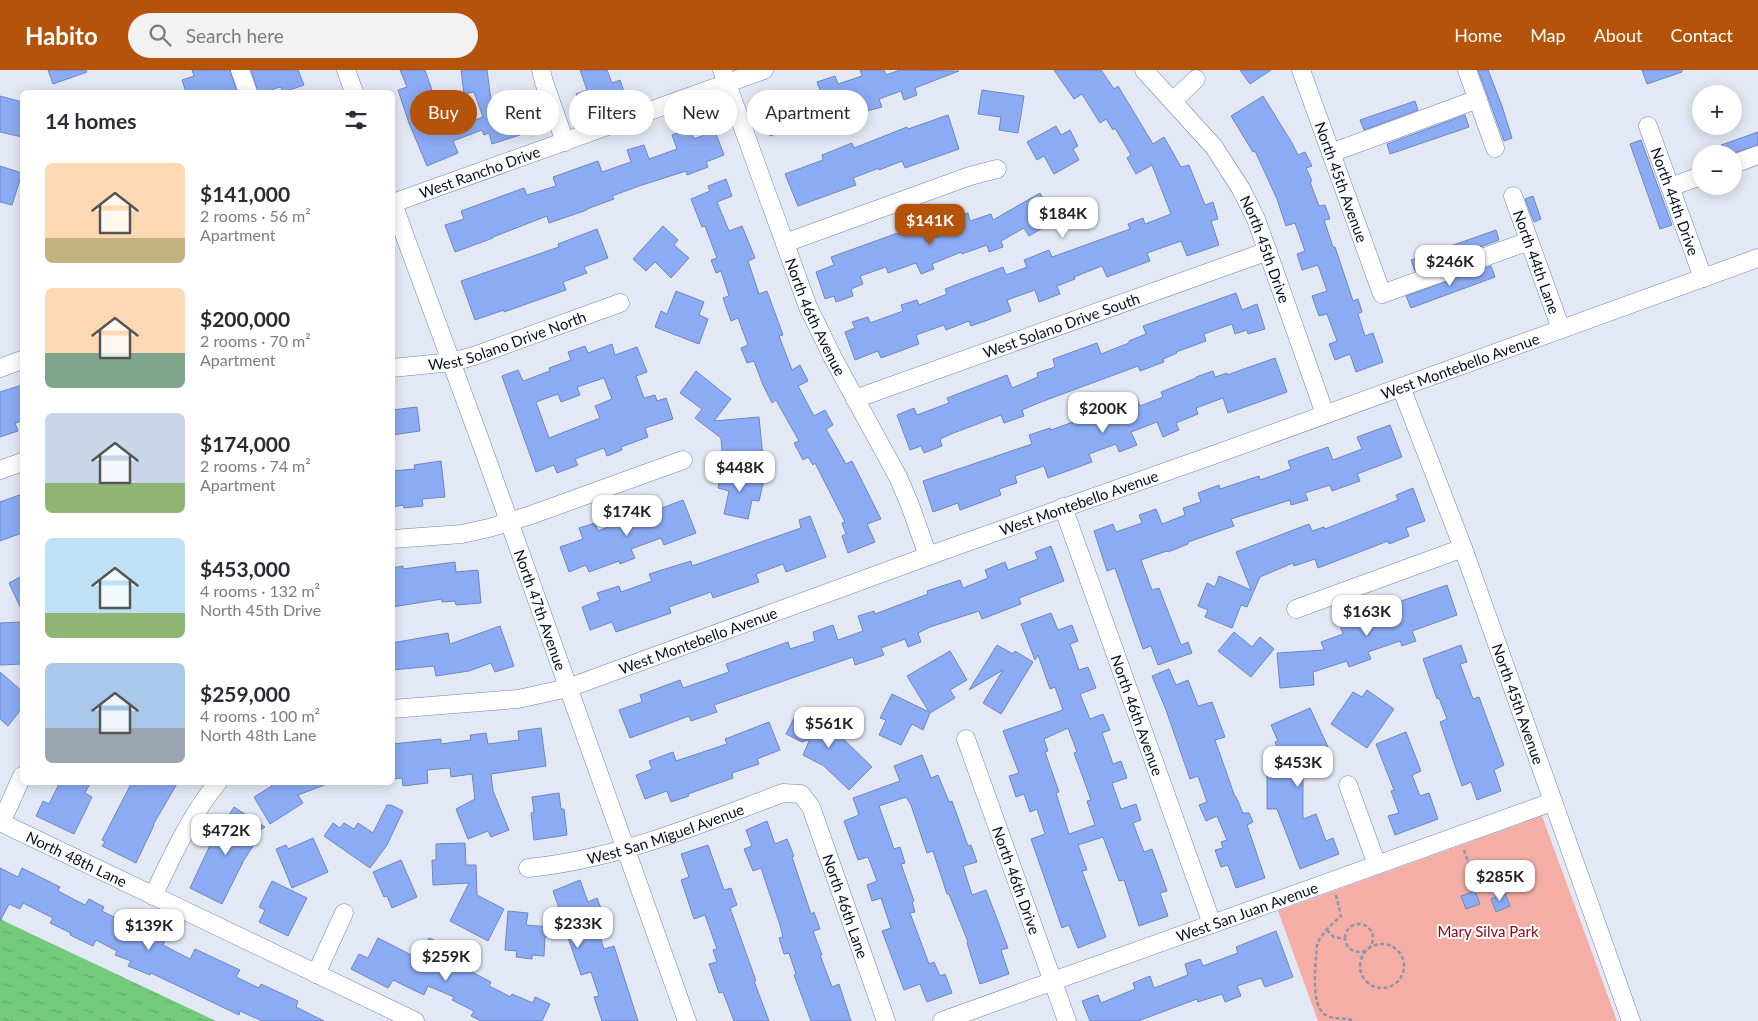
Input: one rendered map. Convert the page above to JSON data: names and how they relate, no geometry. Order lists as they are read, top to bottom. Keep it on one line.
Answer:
{"streets":{"street":["West Rancho Drive","North 45th Avenue","North 44th Drive","North 45th Drive","North 44th Lane","North 46th Avenue","West Solano Drive South","West Solano Drive North","West Montebello Avenue","North 47th Avenue","West San Miguel Avenue","North 48th Lane","North 46th Drive","North 46th Lane","West San Juan Avenue"]},"crossings":[["West Rancho Drive","North 46th Avenue"],["North 45th Avenue","North 44th Lane"],["North 45th Avenue","West Montebello Avenue"],["North 45th Avenue","West San Juan Avenue"],["North 44th Drive","West Montebello Avenue"],["North 45th Drive","West Solano Drive South"],["North 45th Drive","West Montebello Avenue"],["North 44th Lane","West Montebello Avenue"],["North 46th Avenue","West Solano Drive South"],["North 46th Avenue","West Montebello Avenue"],["North 46th Avenue","West San Juan Avenue"],["West Solano Drive North","North 47th Avenue"],["West Montebello Avenue","North 47th Avenue"],["North 47th Avenue","West San Miguel Avenue"],["West San Miguel Avenue","North 46th Lane"],["North 46th Drive","West San Juan Avenue"]],"parks":["Mary Silva Park"],"page":{"header":"Habito","search":"Search here","nav":["Home","Map","About","Contact"],"map_buttons":["+","−"],"chip":["Buy","Rent","Filters","New","Apartment"],"heading":"14 homes","list":[{"name":"$141,000","note":"2 rooms · 56 m² · Apartment"},{"name":"$200,000","note":"2 rooms · 70 m² · Apartment"},{"name":"$174,000","note":"2 rooms · 74 m² · Apartment"},{"name":"$453,000","note":"4 rooms · 132 m² · North 45th Drive"},{"name":"$259,000","note":"4 rooms · 100 m² · North 48th Lane"}],"price":["$184K","$141K","$246K","$200K","$448K","$174K","$163K","$561K","$453K","$472K","$285K","$233K","$139K","$259K"]}}
